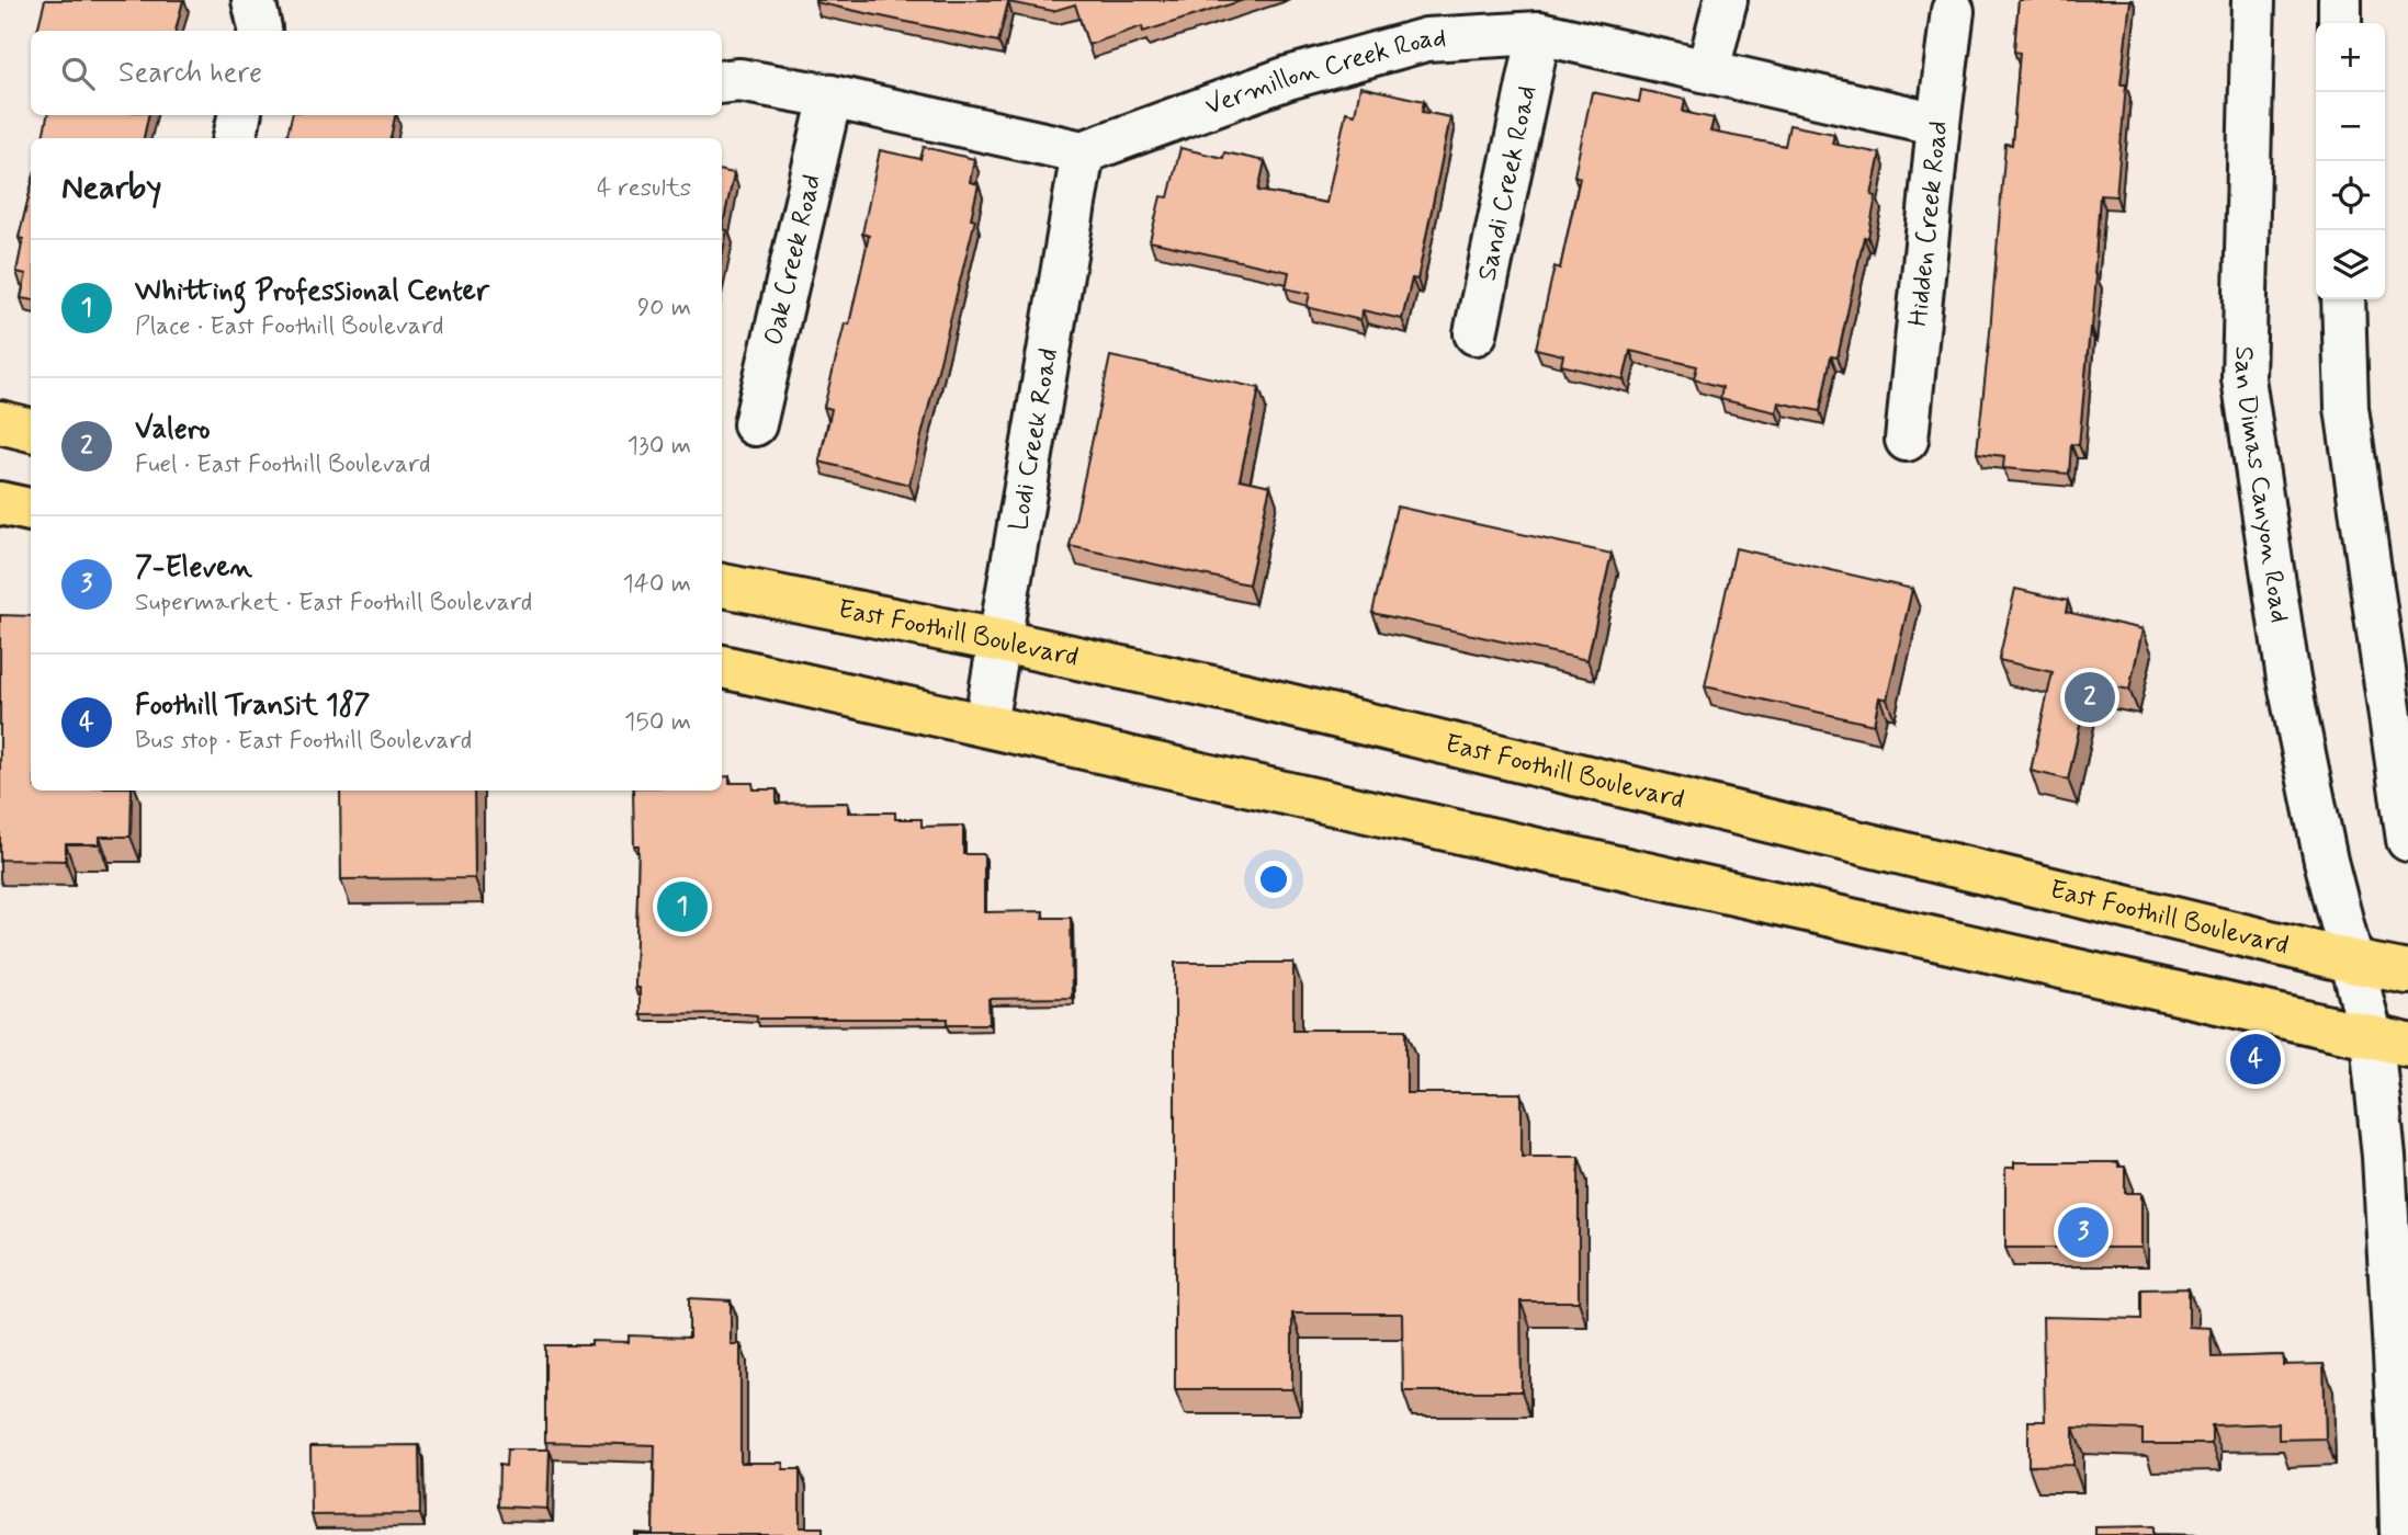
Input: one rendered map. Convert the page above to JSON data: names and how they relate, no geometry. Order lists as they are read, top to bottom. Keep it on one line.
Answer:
{"streets":{"main road":["East Foothill Boulevard"],"street":["Vermillon Creek Road","Sandi Creek Road","Hidden Creek Road","Oak Creek Road","Lodi Creek Road","San Dimas Canyon Road"]},"crossings":[["Vermillon Creek Road","Sandi Creek Road"],["Vermillon Creek Road","Hidden Creek Road"],["Vermillon Creek Road","Lodi Creek Road"],["Lodi Creek Road","East Foothill Boulevard"],["San Dimas Canyon Road","East Foothill Boulevard"]],"page":{"map_buttons":["+","−"],"search":"Search here","heading":["Nearby","4 results"],"list":[{"mark":"1","name":"Whitting Professional Center","note":"Place · East Foothill Boulevard","value":"90 m"},{"mark":"2","name":"Valero","note":"Fuel · East Foothill Boulevard","value":"130 m"},{"mark":"3","name":"7-Eleven","note":"Supermarket · East Foothill Boulevard","value":"140 m"},{"mark":"4","name":"Foothill Transit 187","note":"Bus stop · East Foothill Boulevard","value":"150 m"}],"pins":["2","1","4","3"]}}
